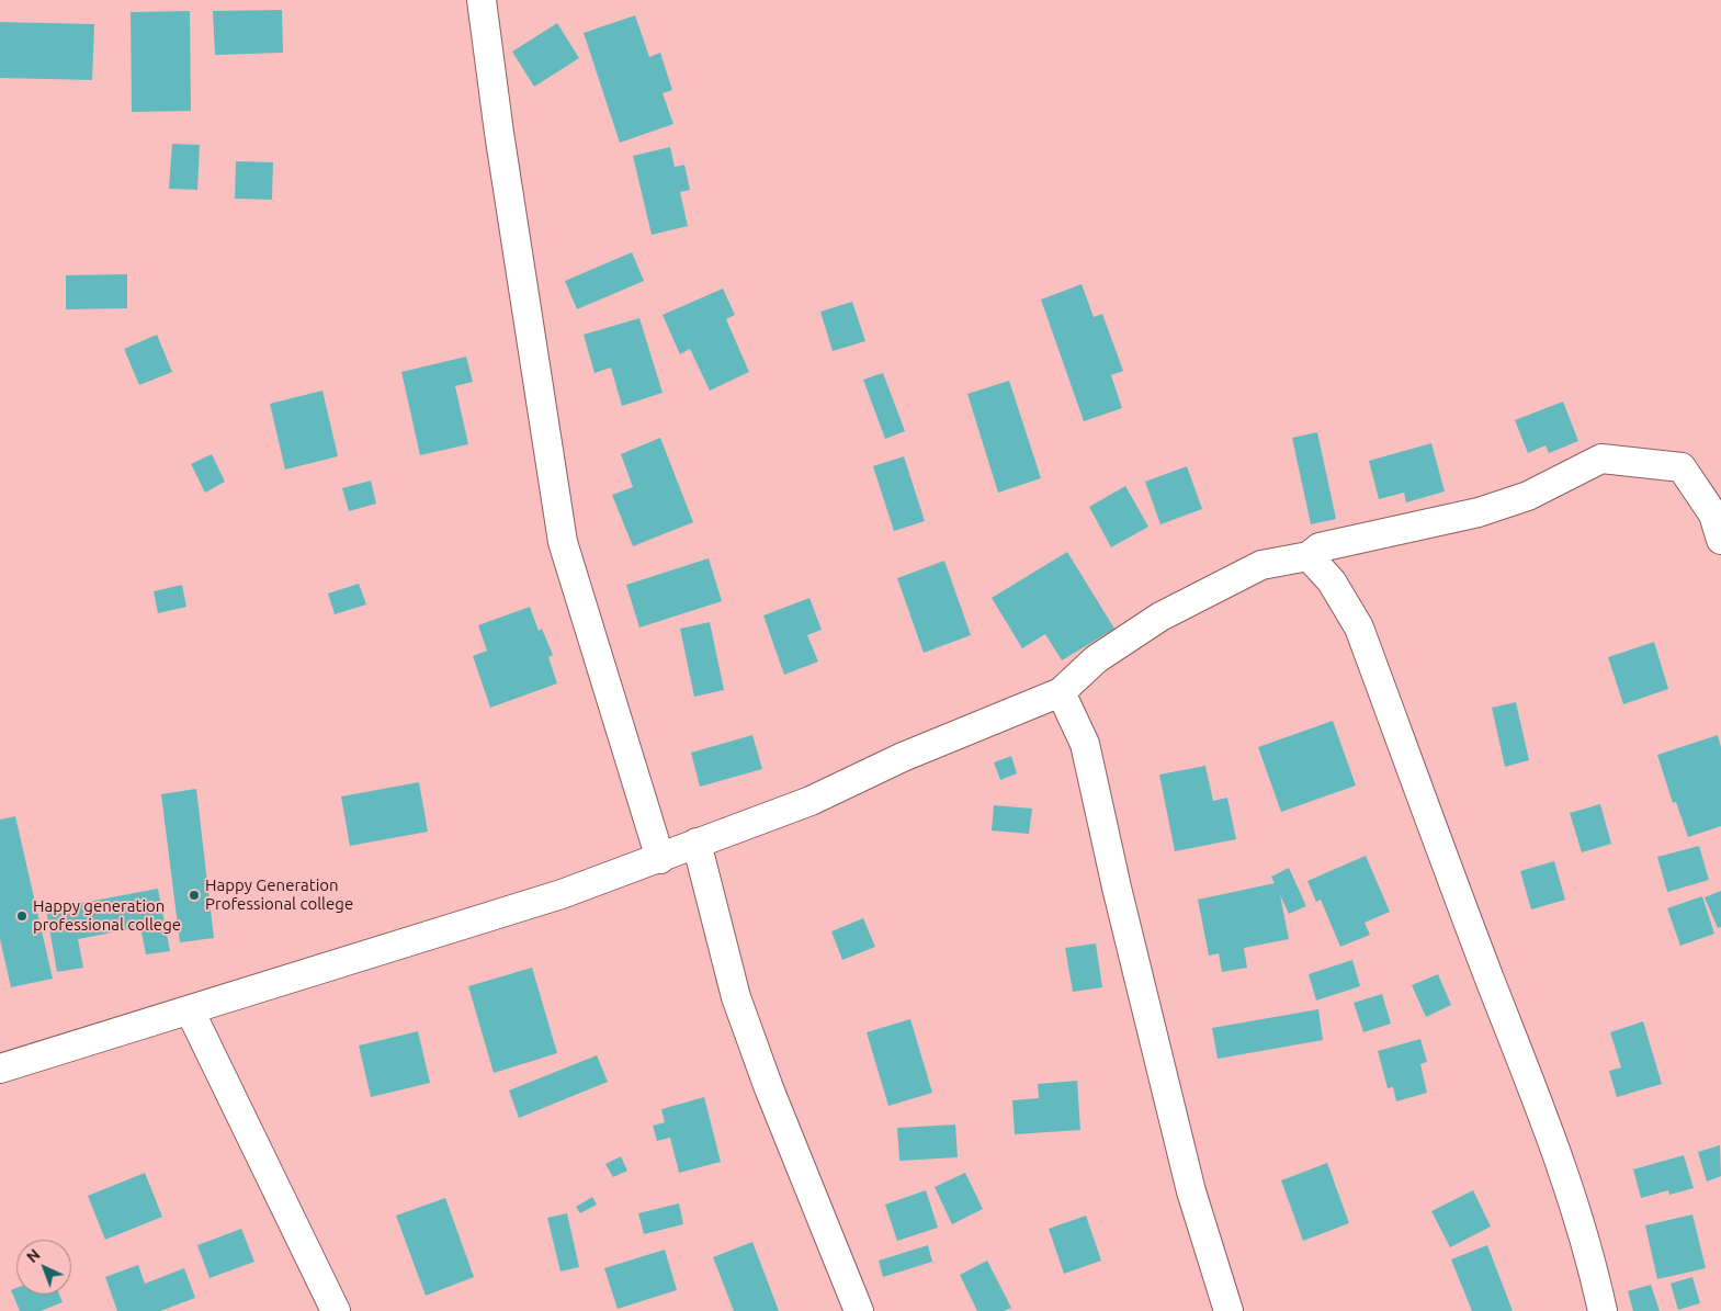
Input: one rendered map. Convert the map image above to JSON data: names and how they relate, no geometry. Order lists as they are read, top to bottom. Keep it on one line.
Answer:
{"places":["Happy Generation Professional college","Happy generation professional college"],"north":"top left"}
